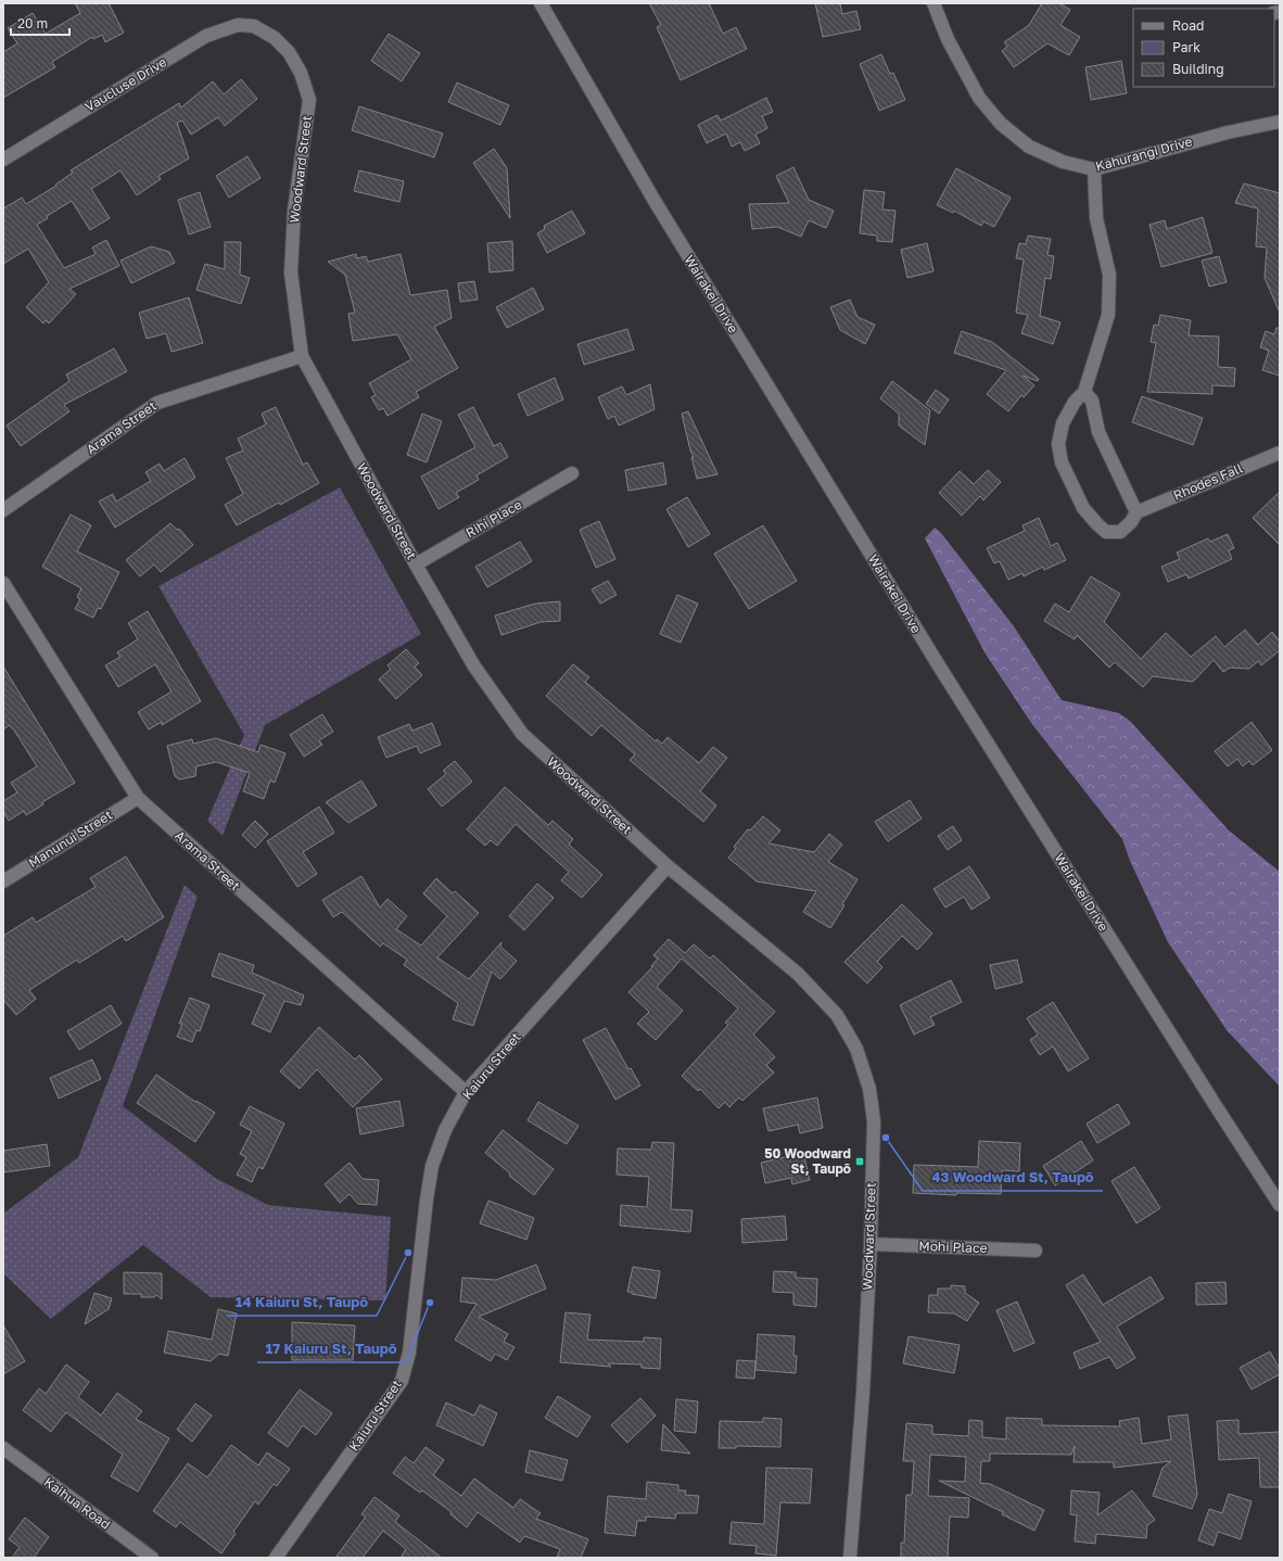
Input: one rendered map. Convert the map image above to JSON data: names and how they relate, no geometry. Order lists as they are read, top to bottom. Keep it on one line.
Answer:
{"streets":{"street":["Vaucluse Drive","Kahurangi Drive","Woodward Street","Wairakei Drive","Arama Street","Rhodes Fall","Rihi Place","Manunui Street","Kaiuru Street","Mohi Place","Kaihua Road"]},"crossings":[["Vaucluse Drive","Woodward Street"],["Woodward Street","Arama Street"],["Woodward Street","Rihi Place"],["Woodward Street","Kaiuru Street"],["Woodward Street","Mohi Place"],["Arama Street","Manunui Street"],["Arama Street","Kaiuru Street"]],"places":{"other":["43 Woodward St, Taupō","14 Kaiuru St, Taupō","17 Kaiuru St, Taupō"],"transit":["50 Woodward St, Taupō"]},"legend":["Road","Park","Building"],"scale_bar":"20 m"}
